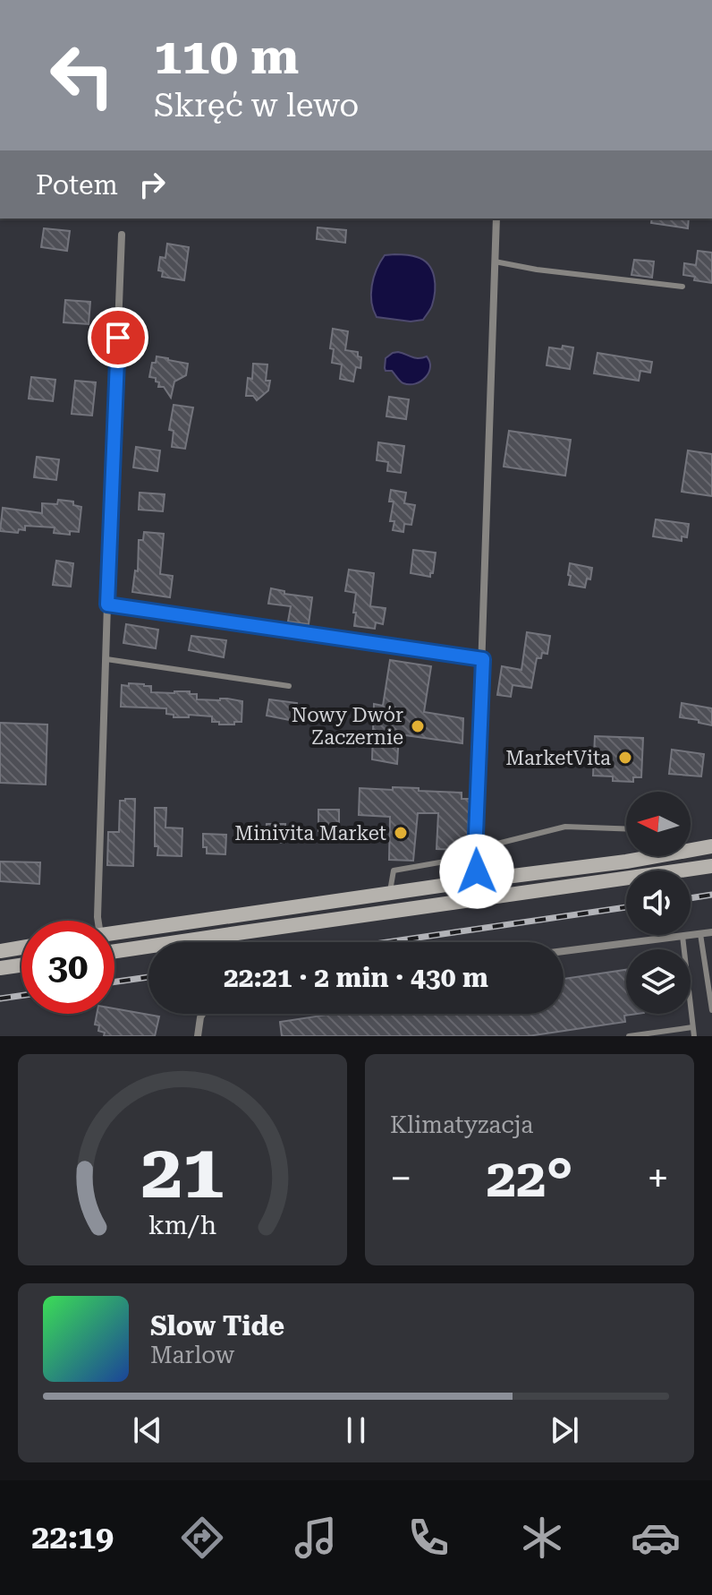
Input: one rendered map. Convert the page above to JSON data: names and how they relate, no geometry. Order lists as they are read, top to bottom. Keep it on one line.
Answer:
{"places":["Nowy Dwór Zaczernie","MarketVita","Minivita Market"],"north":"left","page":{"turn":["110 m","Skręć w lewo"],"then":"Potem","limit":"30","trip":"22:21 · 2 min · 430 m","tile":"Klimatyzacja","heat":["−","22°","+"],"song":["Slow Tide","Marlow"],"tabs":"22:19","gauge":["21","km/h"]}}
